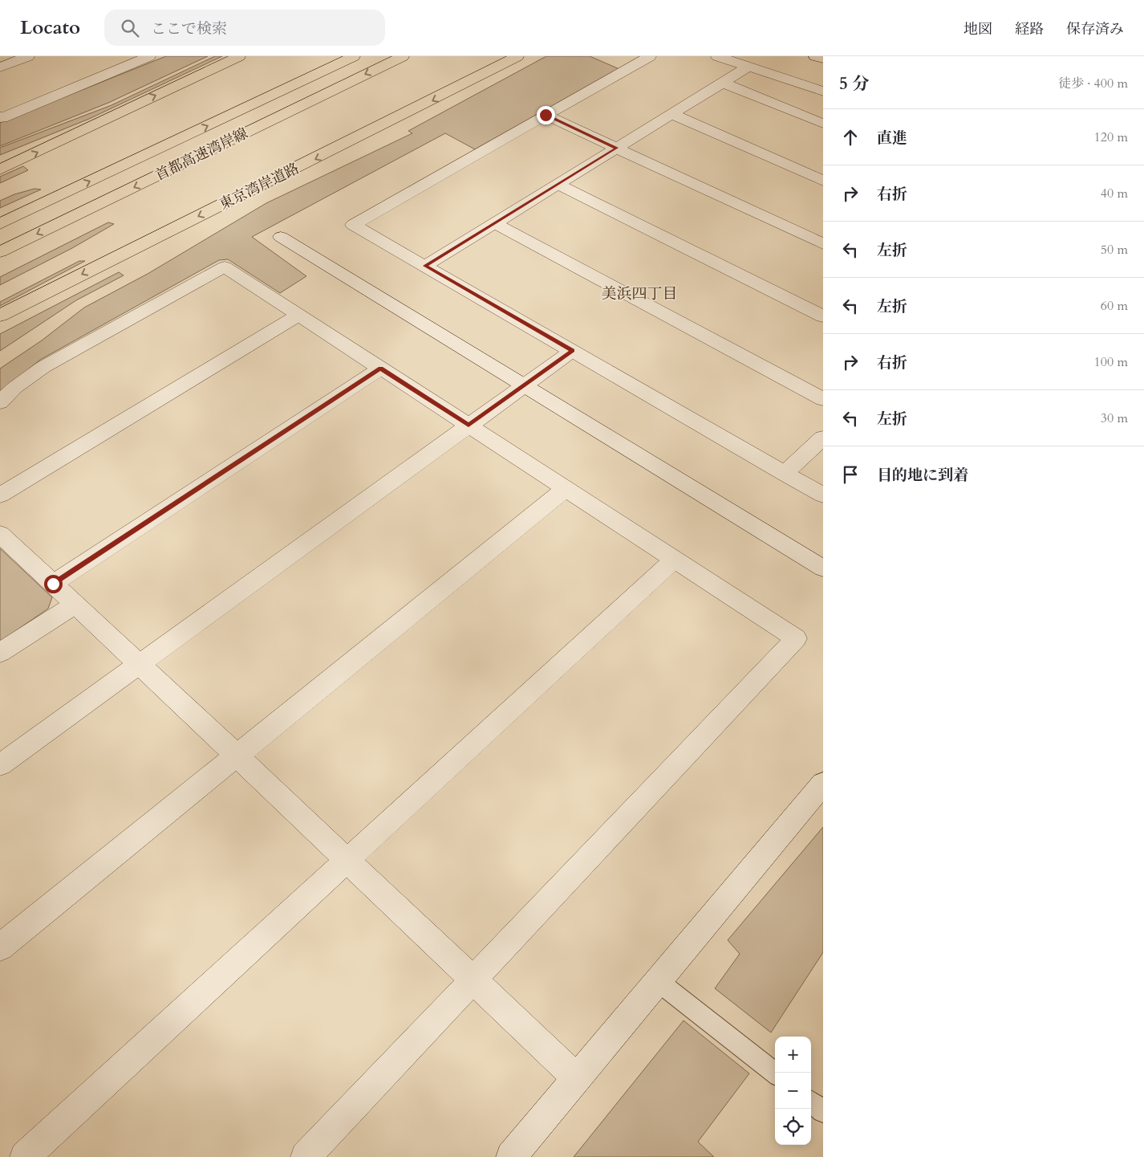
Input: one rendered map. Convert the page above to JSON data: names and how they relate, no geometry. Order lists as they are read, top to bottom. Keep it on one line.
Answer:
{"streets":{"highway":["首都高速湾岸線","東京湾岸道路"]},"districts":["美浜四丁目"],"page":{"header":"Locato","search":"ここで検索","nav":["地図","経路","保存済み"],"heading":["5 分","徒歩 · 400 m"],"list":[["直進","120 m"],["右折","40 m"],["左折","50 m"],["左折","60 m"],["右折","100 m"],["左折","30 m"],"目的地に到着"],"map_buttons":["+","−"]}}
